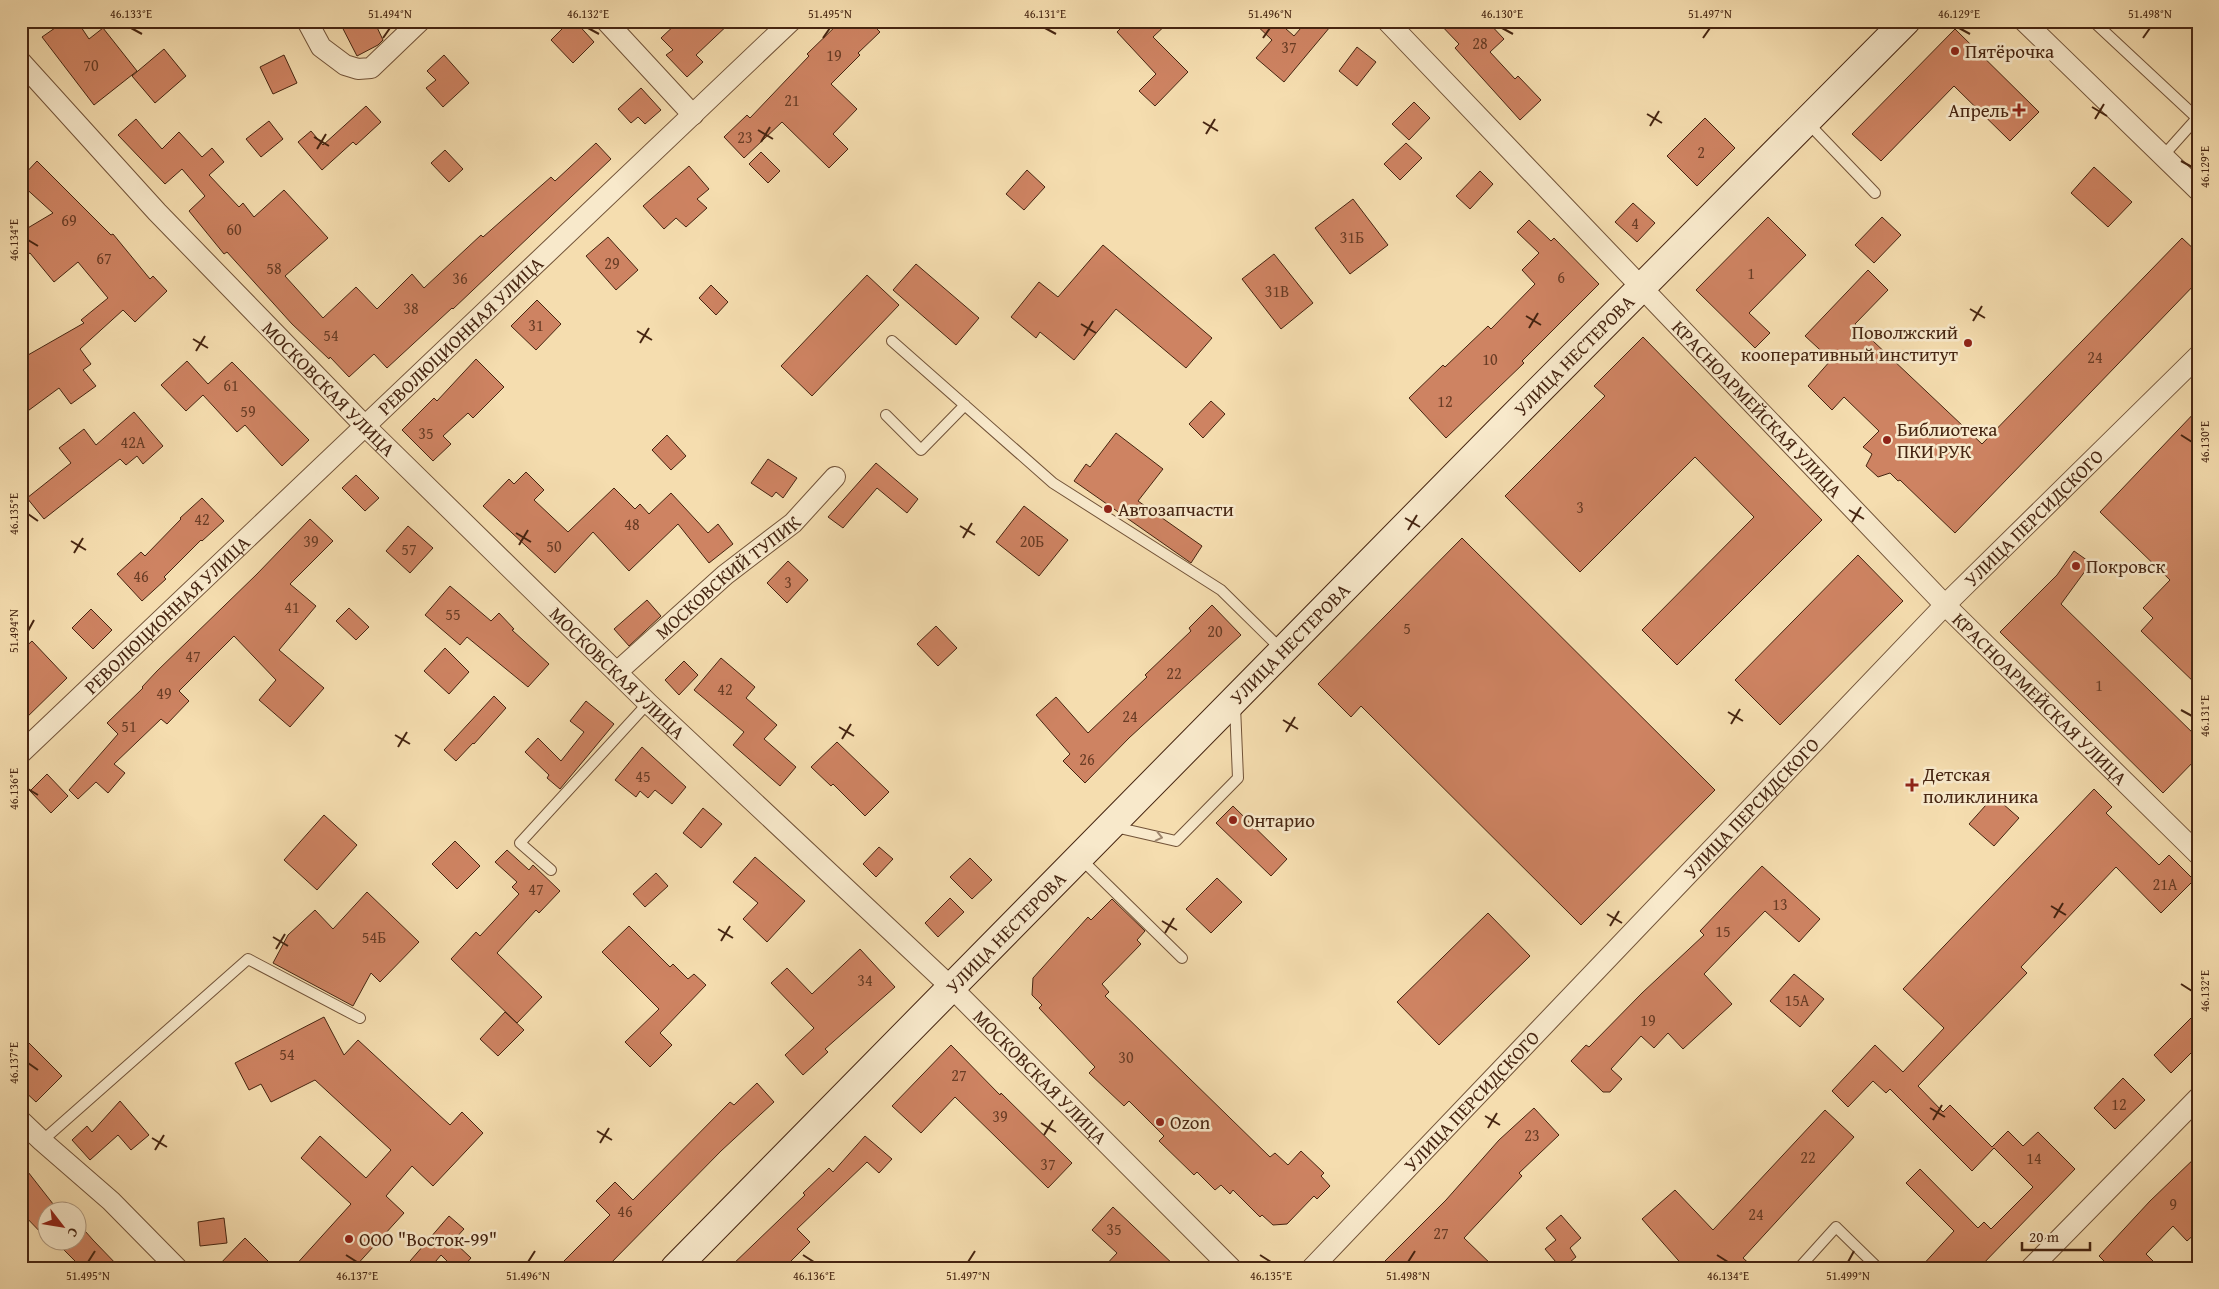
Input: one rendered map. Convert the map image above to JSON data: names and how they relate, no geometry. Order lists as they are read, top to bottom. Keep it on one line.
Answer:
{"streets":{"main road":["УЛИЦА НЕСТЕРОВА"],"street":["РЕВОЛЮЦИОННАЯ УЛИЦА","МОСКОВСКАЯ УЛИЦА","КРАСНОАРМЕЙСКАЯ УЛИЦА","УЛИЦА ПЕРСИДСКОГО","МОСКОВСКИЙ ТУПИК"]},"crossings":[["РЕВОЛЮЦИОННАЯ УЛИЦА","МОСКОВСКАЯ УЛИЦА"],["УЛИЦА НЕСТЕРОВА","МОСКОВСКАЯ УЛИЦА"],["УЛИЦА НЕСТЕРОВА","КРАСНОАРМЕЙСКАЯ УЛИЦА"],["МОСКОВСКАЯ УЛИЦА","МОСКОВСКИЙ ТУПИК"],["КРАСНОАРМЕЙСКАЯ УЛИЦА","УЛИЦА ПЕРСИДСКОГО"]],"places":{"other":["Пятёрочка","Поволжский кооперативный институт","Библиотека ПКИ РУК","Автозапчасти","Покровск","Онтарио","Ozon","ООО \"Восток-99\""],"health":["Апрель","Детская поликлиника"]},"house_numbers":["28","37","19","70","21","23","2","69","4","60","31Б","67","29","58","1","6","36","31В","38","31","54","24","10","61","12","59","35","42А","3","42","48","39","20Б","50","57","46","3","41","55","5","20","47","22","1","42","49","24","51","26","45","21А","47","13","15","54Б","34","15А","19","54","30","27","12","39","23","22","14","37","9","46","24","35","27"],"scale_bar":"20 m","north":"bottom right","coordinates":["46.133°E","51.494°N","46.132°E","51.495°N","46.131°E","51.496°N","46.130°E","51.497°N","46.129°E","51.498°N","46.134°E","46.135°E","46.136°E","46.137°E","51.499°N"]}
